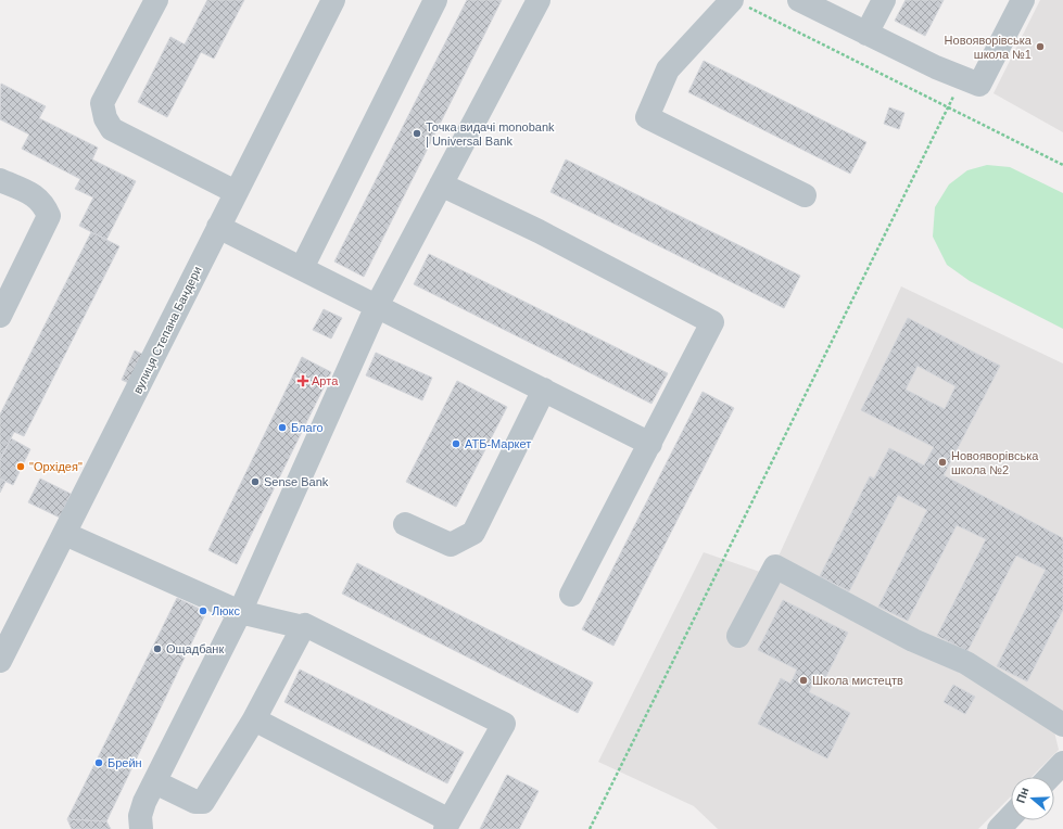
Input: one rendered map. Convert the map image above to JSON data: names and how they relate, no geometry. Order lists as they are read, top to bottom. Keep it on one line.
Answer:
{"streets":{"street":["вулиця Степана Бандери"]},"places":{"other":["Новояворівська школа №1","Точка видачі monobank | Universal Bank","Благо","АТБ-Маркет","Новояворівська школа №2","\"Орхідея\"","Sense Bank","Люкс","Ощадбанк","Школа мистецтв","Брейн"],"health":["Арта"]},"north":"left"}
